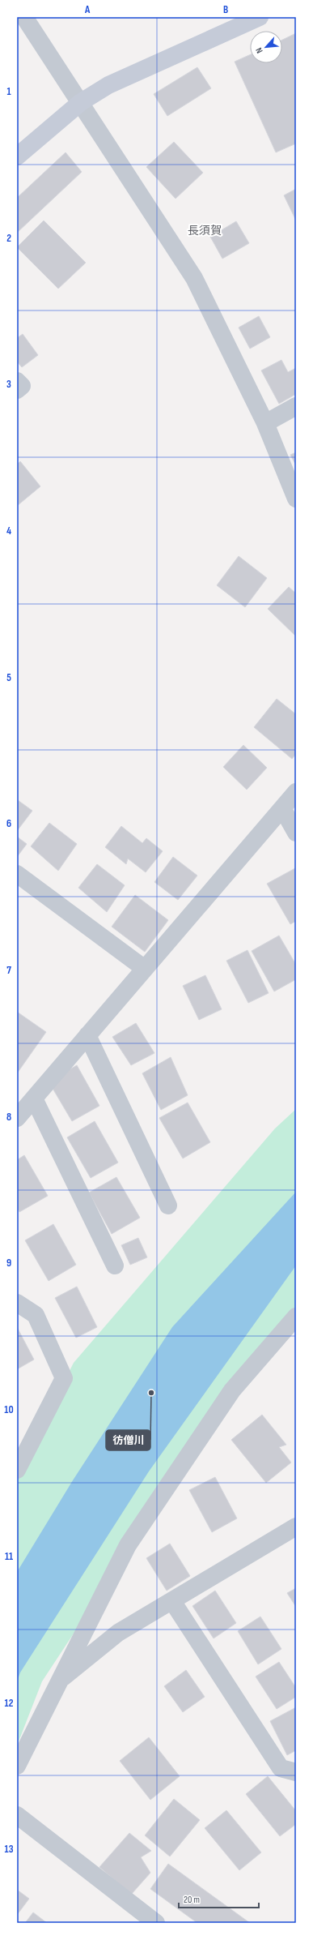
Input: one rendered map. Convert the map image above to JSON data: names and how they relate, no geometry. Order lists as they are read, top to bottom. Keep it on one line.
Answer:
{"districts":["長須賀"],"places":["彷僧川"],"scale_bar":"20 m","north":"bottom left","grid":{"columns":["A","B"],"rows":["1","2","3","4","5","6","7","8","9","10","11","12","13"]}}
